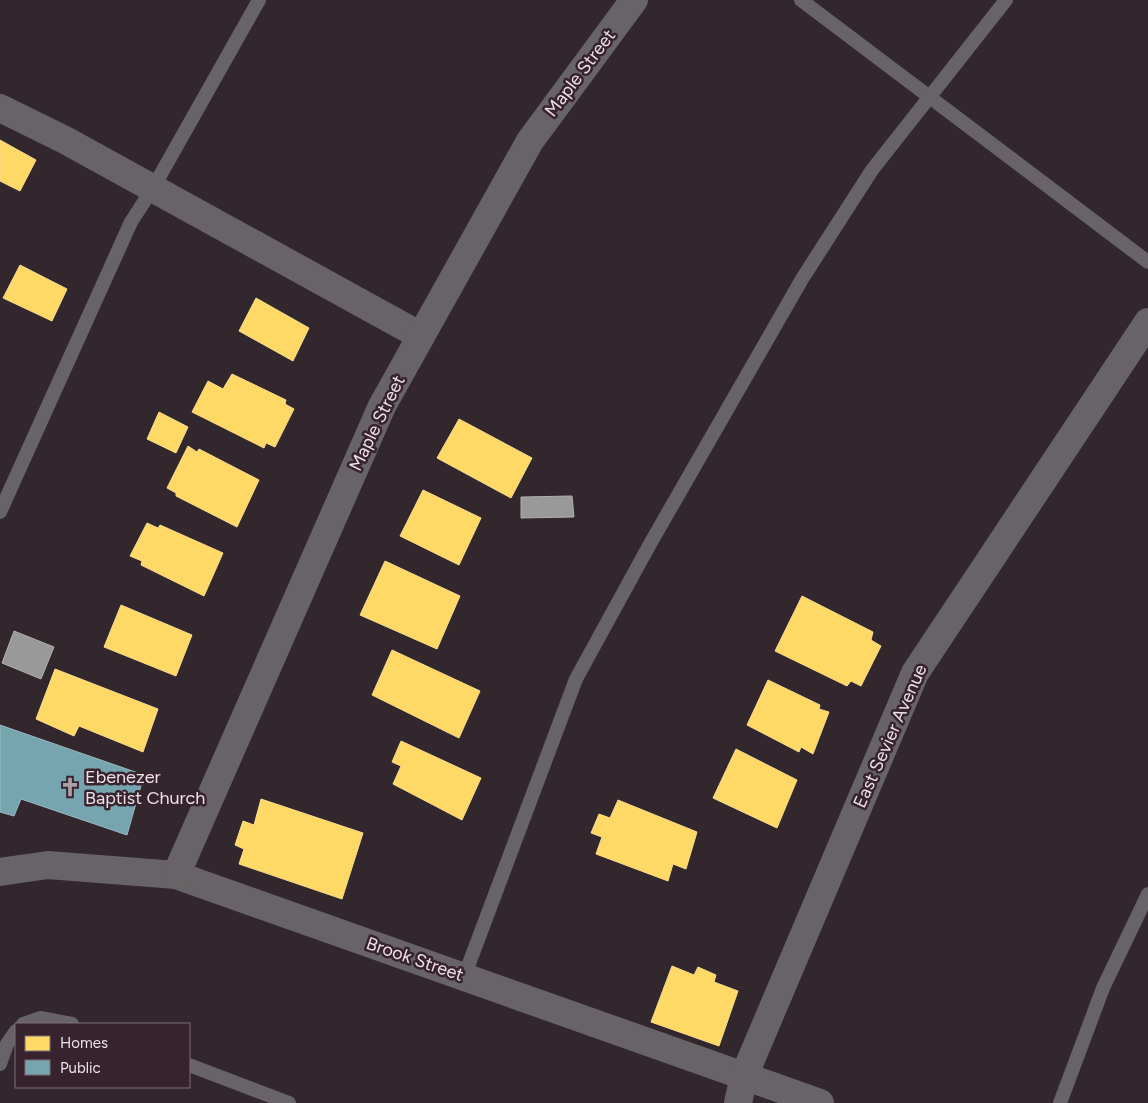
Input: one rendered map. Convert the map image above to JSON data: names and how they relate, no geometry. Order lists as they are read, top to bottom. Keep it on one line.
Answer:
{"streets":{"street":["Maple Street","East Sevier Avenue","Brook Street"]},"crossings":[["Maple Street","Brook Street"],["East Sevier Avenue","Brook Street"]],"places":{"church":["Ebenezer Baptist Church"]},"legend":["Homes","Public"]}
